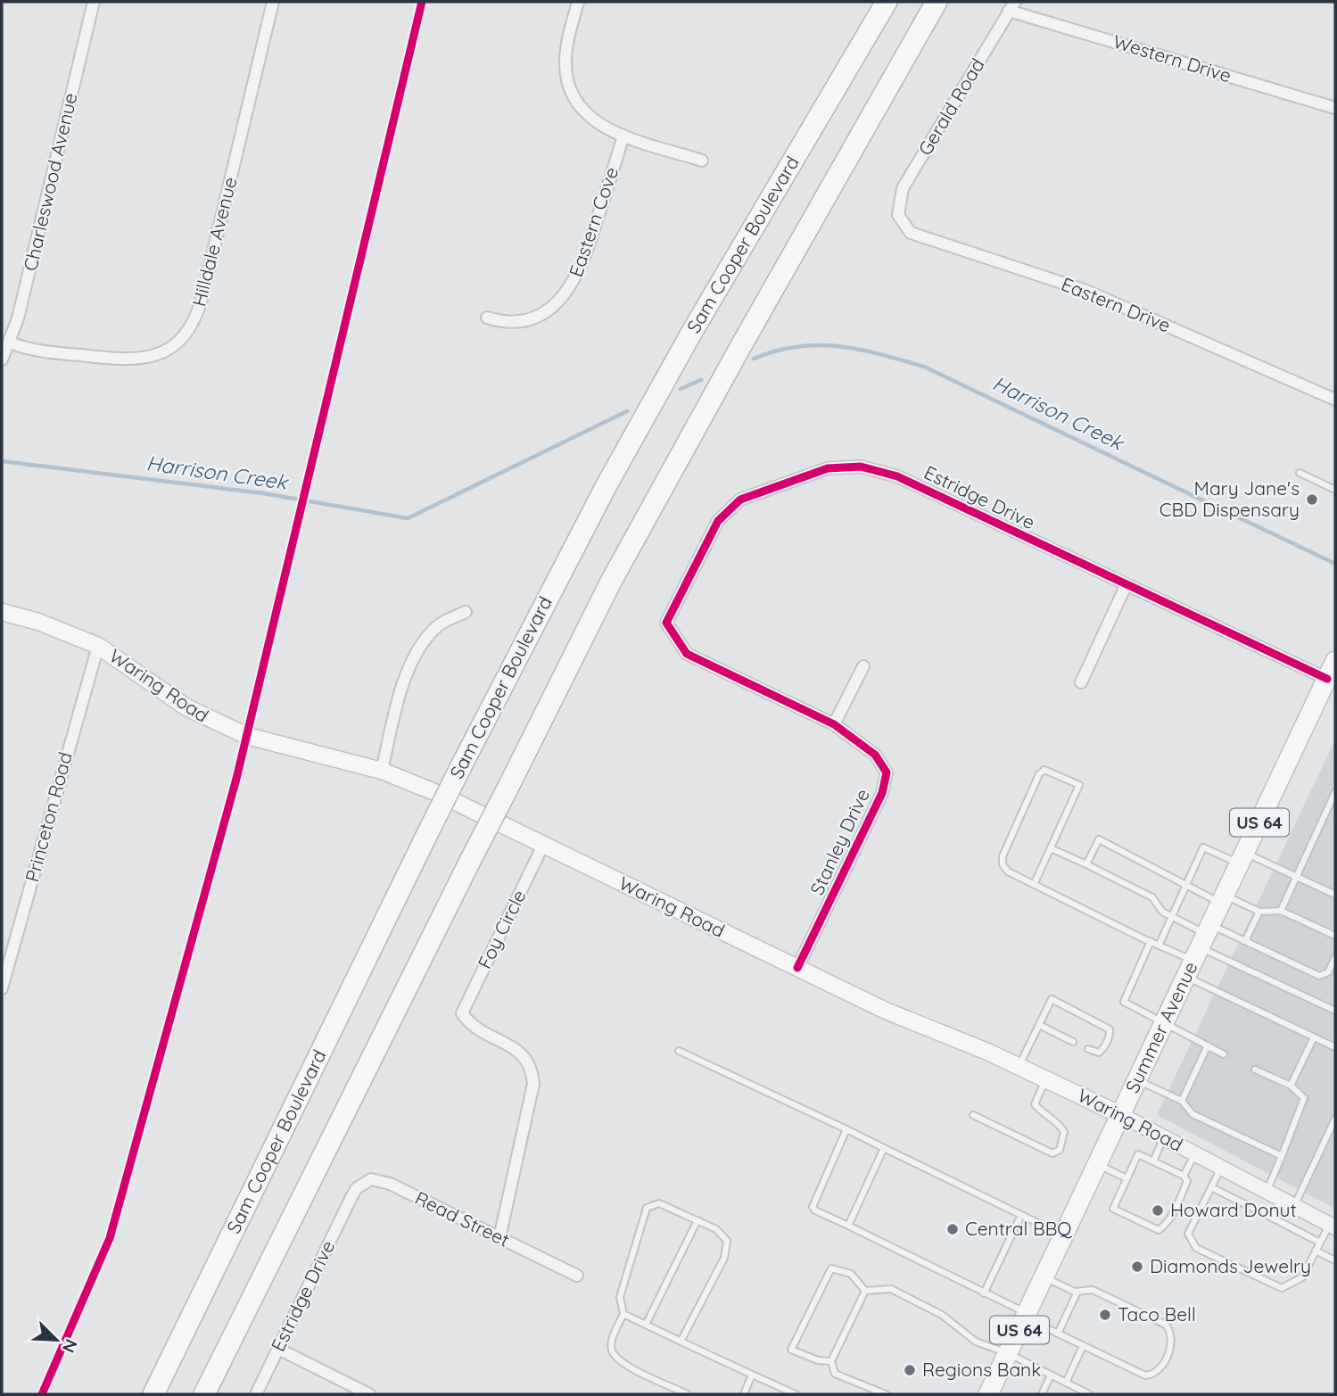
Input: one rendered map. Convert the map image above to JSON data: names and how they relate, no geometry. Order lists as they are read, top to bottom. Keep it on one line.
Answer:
{"streets":{"highway":["Sam Cooper Boulevard"],"main road":["Waring Road","US 64","Summer Avenue"],"street":["Western Drive","Gerald Road","Charleswood Avenue","Eastern Cove","Hilldale Avenue","Eastern Drive","Estridge Drive","Princeton Road","Stanley Drive","Foy Circle","Read Street"]},"crossings":[["Western Drive","Gerald Road"],["Gerald Road","Eastern Drive"],["Charleswood Avenue","Hilldale Avenue"],["Estridge Drive","Stanley Drive"],["Estridge Drive","Summer Avenue"],["Estridge Drive","Read Street"],["Waring Road","Princeton Road"],["Waring Road","Stanley Drive"],["Waring Road","Foy Circle"],["Waring Road","Summer Avenue"],["Foy Circle","Read Street"]],"water":["Harrison Creek"],"places":["Mary Jane's CBD Dispensary","Howard Donut","Central BBQ","Diamonds Jewelry","Taco Bell","Regions Bank"],"north":"bottom right"}
